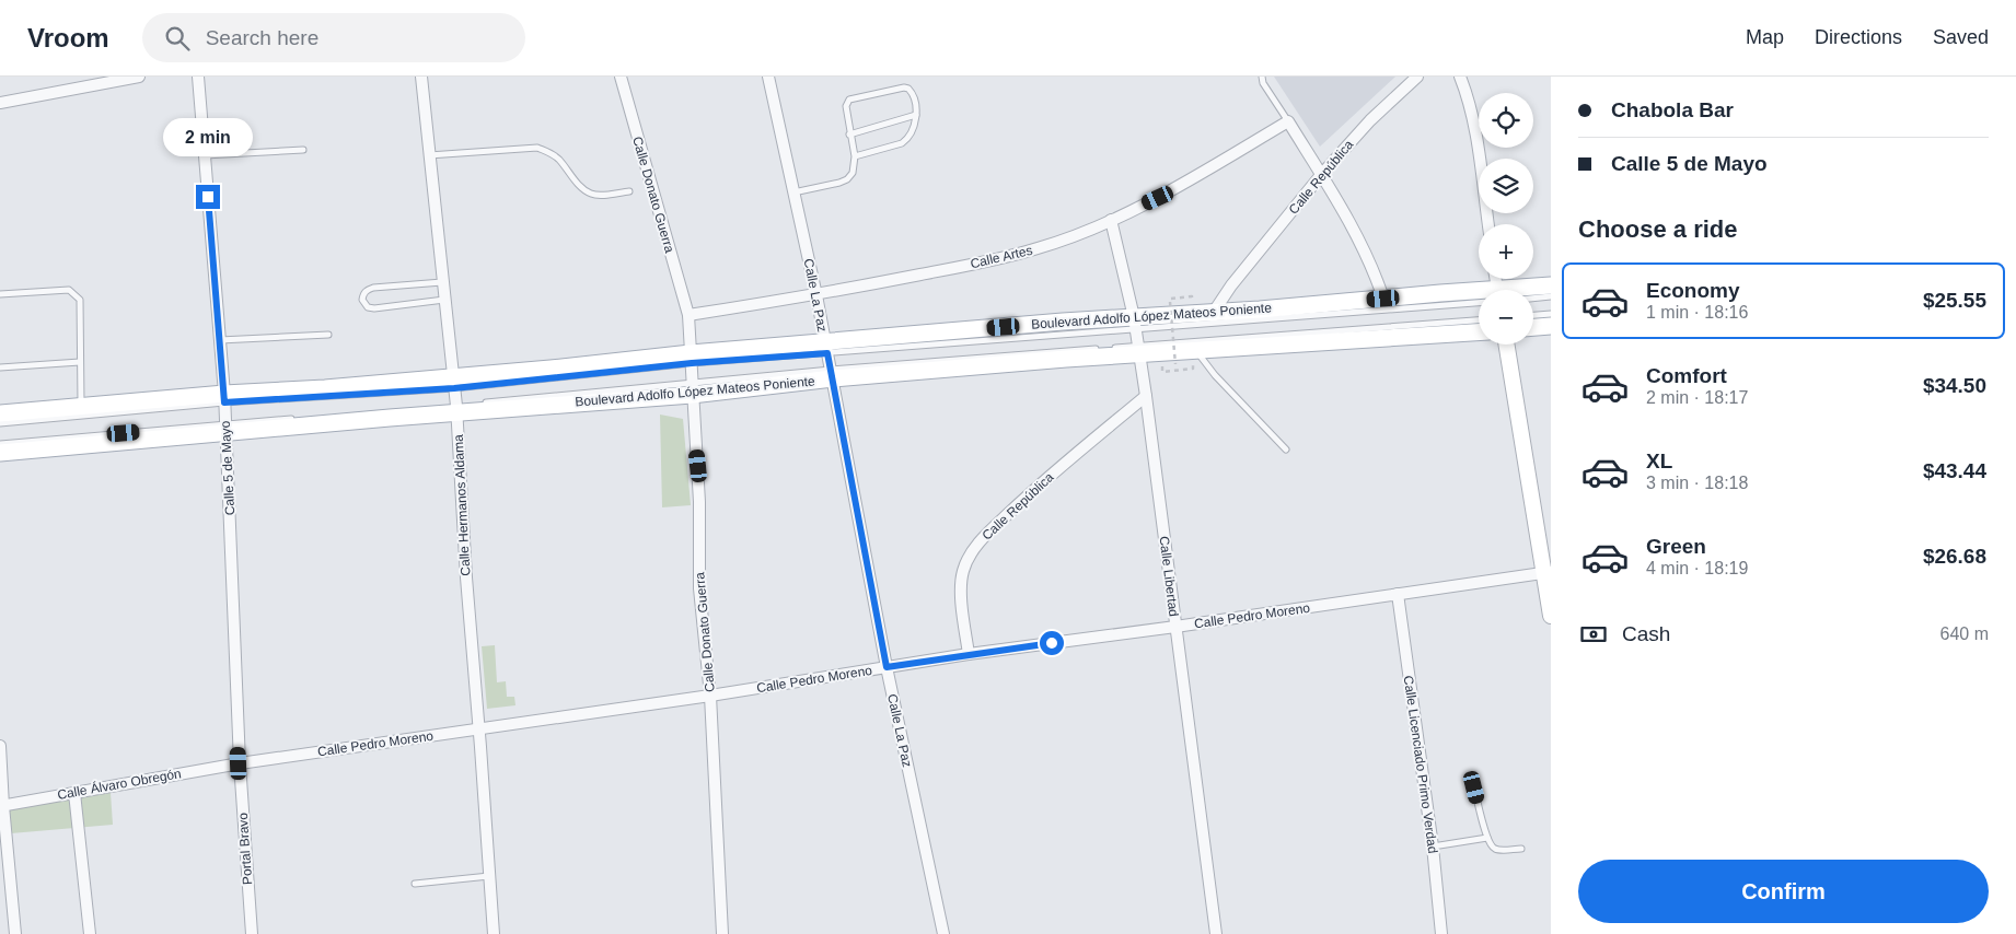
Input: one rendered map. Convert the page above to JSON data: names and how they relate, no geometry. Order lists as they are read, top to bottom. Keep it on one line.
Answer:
{"streets":{"main road":["Boulevard Adolfo López Mateos Poniente"],"street":["Calle República","Calle Donato Guerra","Calle Artes","Calle La Paz","Calle 5 de Mayo","Calle Hermanos Aldama","Calle Libertad","Calle Pedro Moreno","Calle Licenciado Primo Verdad","Calle Álvaro Obregón","Portal Bravo"]},"crossings":[["Calle República","Boulevard Adolfo López Mateos Poniente"],["Calle República","Calle Libertad"],["Calle República","Calle Pedro Moreno"],["Calle Donato Guerra","Calle Artes"],["Calle Donato Guerra","Boulevard Adolfo López Mateos Poniente"],["Calle Donato Guerra","Calle Pedro Moreno"],["Calle Artes","Calle La Paz"],["Calle Artes","Calle Libertad"],["Calle La Paz","Boulevard Adolfo López Mateos Poniente"],["Calle La Paz","Calle Pedro Moreno"],["Boulevard Adolfo López Mateos Poniente","Calle 5 de Mayo"],["Boulevard Adolfo López Mateos Poniente","Calle Hermanos Aldama"],["Boulevard Adolfo López Mateos Poniente","Calle Libertad"],["Calle 5 de Mayo","Calle Pedro Moreno"],["Calle 5 de Mayo","Calle Álvaro Obregón"],["Calle 5 de Mayo","Portal Bravo"],["Calle Hermanos Aldama","Calle Pedro Moreno"],["Calle Libertad","Calle Pedro Moreno"],["Calle Pedro Moreno","Calle Licenciado Primo Verdad"],["Calle Pedro Moreno","Calle Álvaro Obregón"],["Calle Pedro Moreno","Portal Bravo"],["Calle Álvaro Obregón","Portal Bravo"]],"page":{"header":"Vroom","search":"Search here","nav":["Map","Directions","Saved"],"banner":["Chabola Bar","Calle 5 de Mayo"],"map_buttons":["+","−"],"bubble":"2 min","heading":"Choose a ride","list":[{"name":"Economy","note":"1 min · 18:16","value":"$25.55"},{"name":"Comfort","note":"2 min · 18:17","value":"$34.50"},{"name":"XL","note":"3 min · 18:18","value":"$43.44"},{"name":"Green","note":"4 min · 18:19","value":"$26.68"}],"pay":["Cash","640 m"],"buttons":"Confirm"}}
